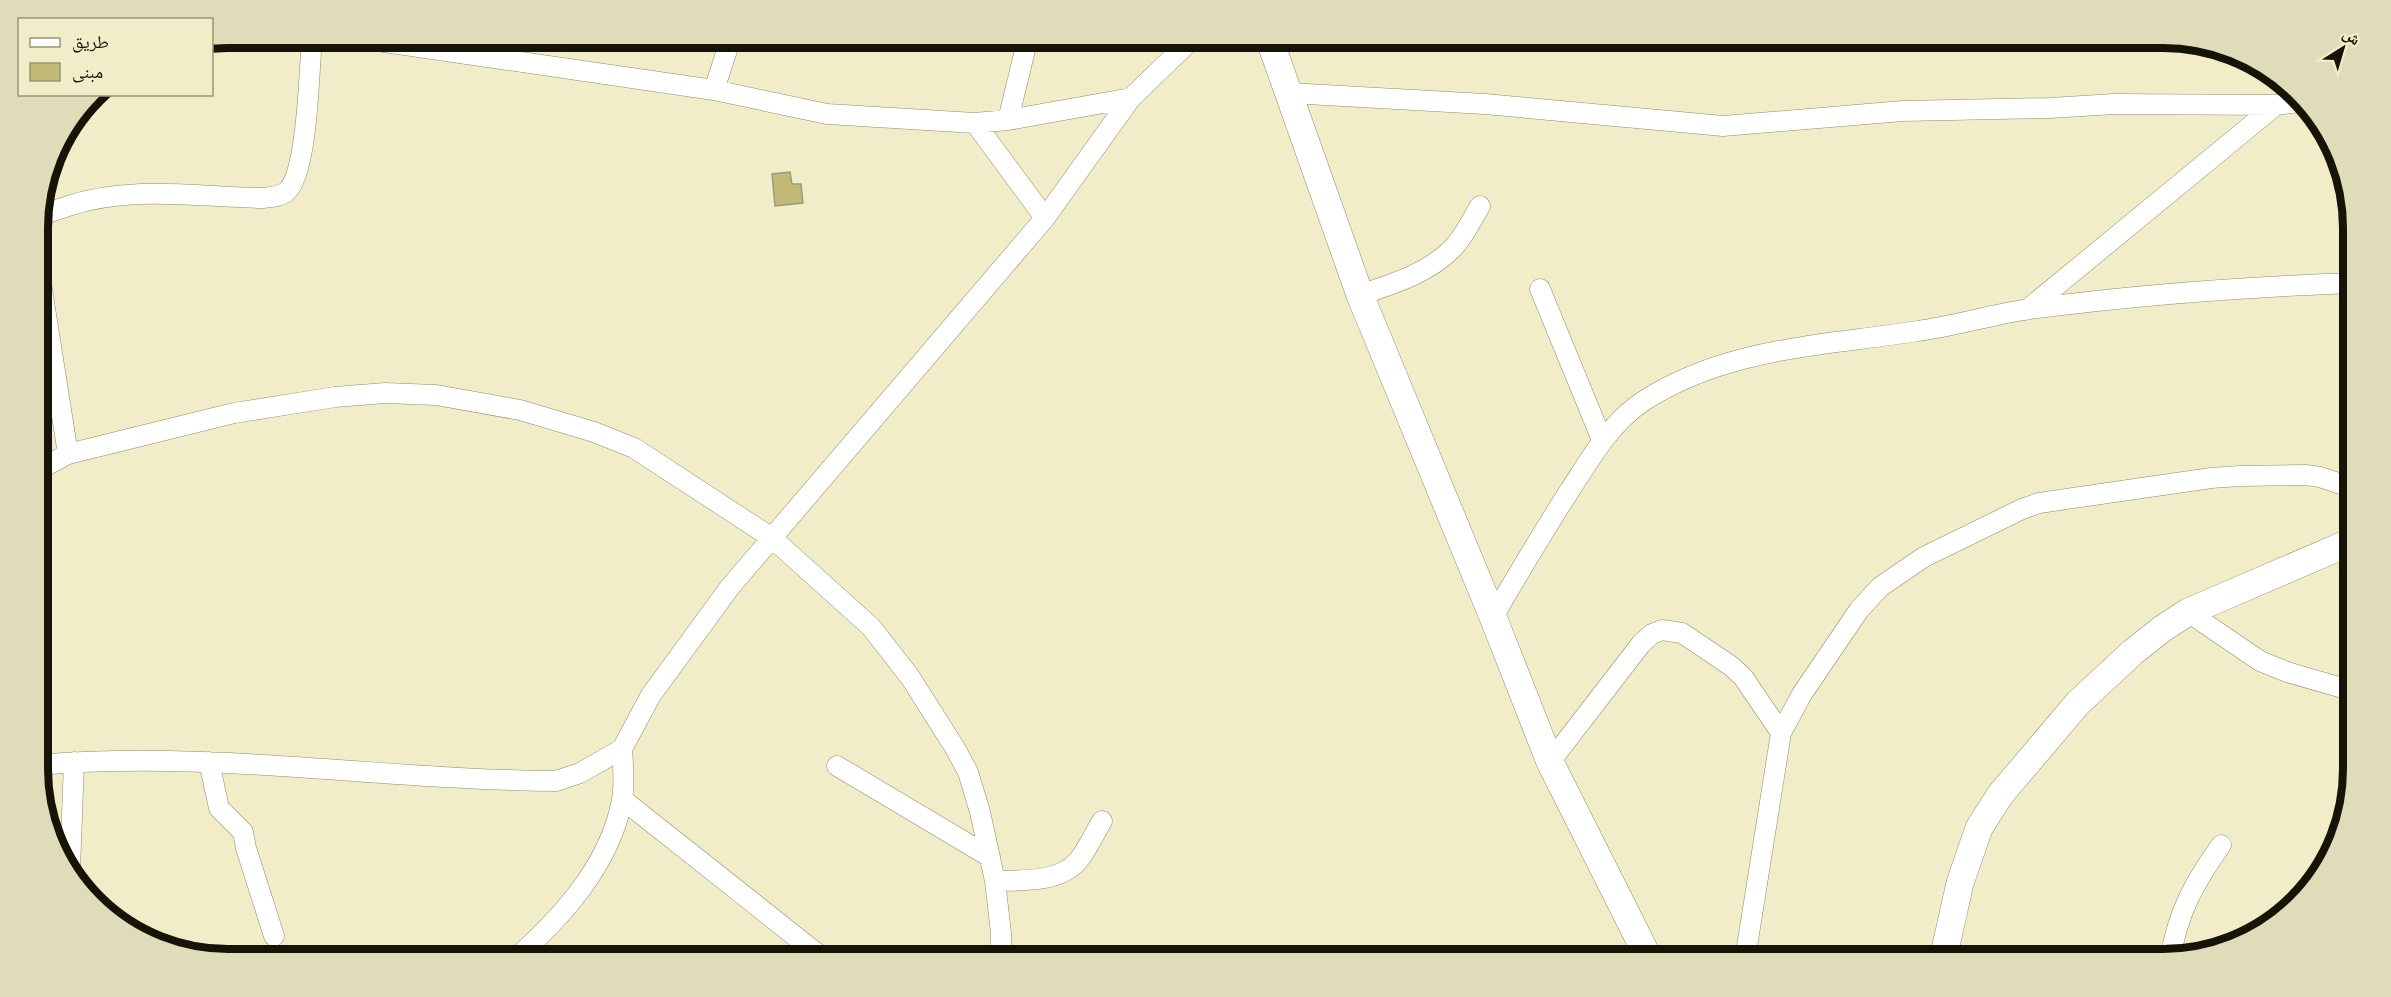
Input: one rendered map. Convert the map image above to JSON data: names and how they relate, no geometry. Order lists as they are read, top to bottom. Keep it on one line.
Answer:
{"legend":["طريق","مبنى"],"north":"top right"}
